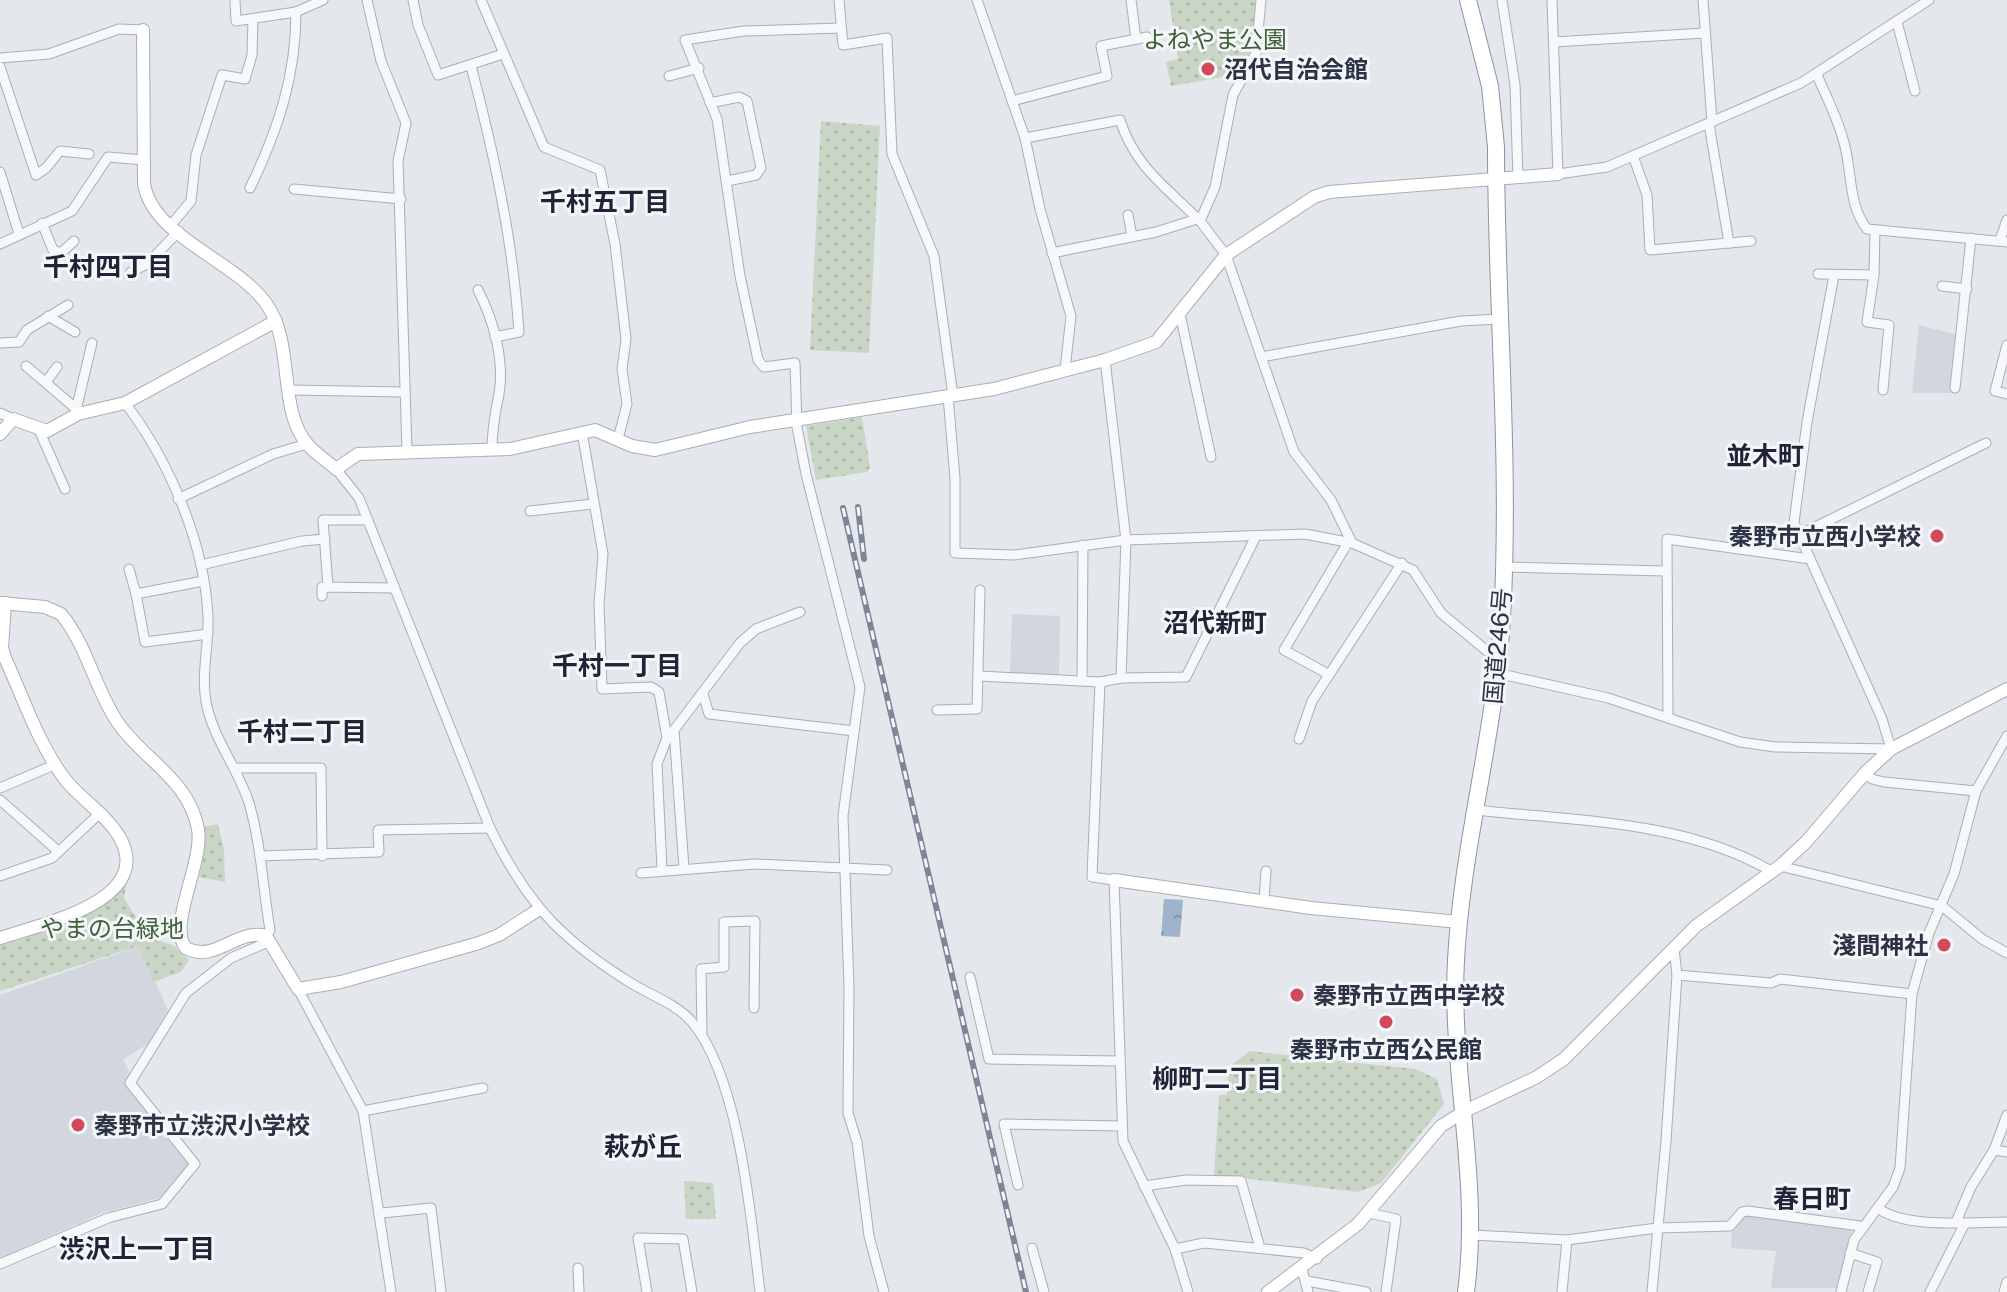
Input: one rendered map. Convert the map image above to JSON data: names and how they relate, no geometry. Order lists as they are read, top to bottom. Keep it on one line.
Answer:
{"streets":{"highway":["国道246号"]},"districts":["千村五丁目","千村四丁目","並木町","沼代新町","千村一丁目","千村二丁目","柳町二丁目","萩が丘","春日町","渋沢上一丁目"],"parks":["よねやま公園","やまの台緑地"],"places":["沼代自治会館","秦野市立西小学校","淺間神社","秦野市立西中学校","秦野市立西公民館","秦野市立渋沢小学校"]}
